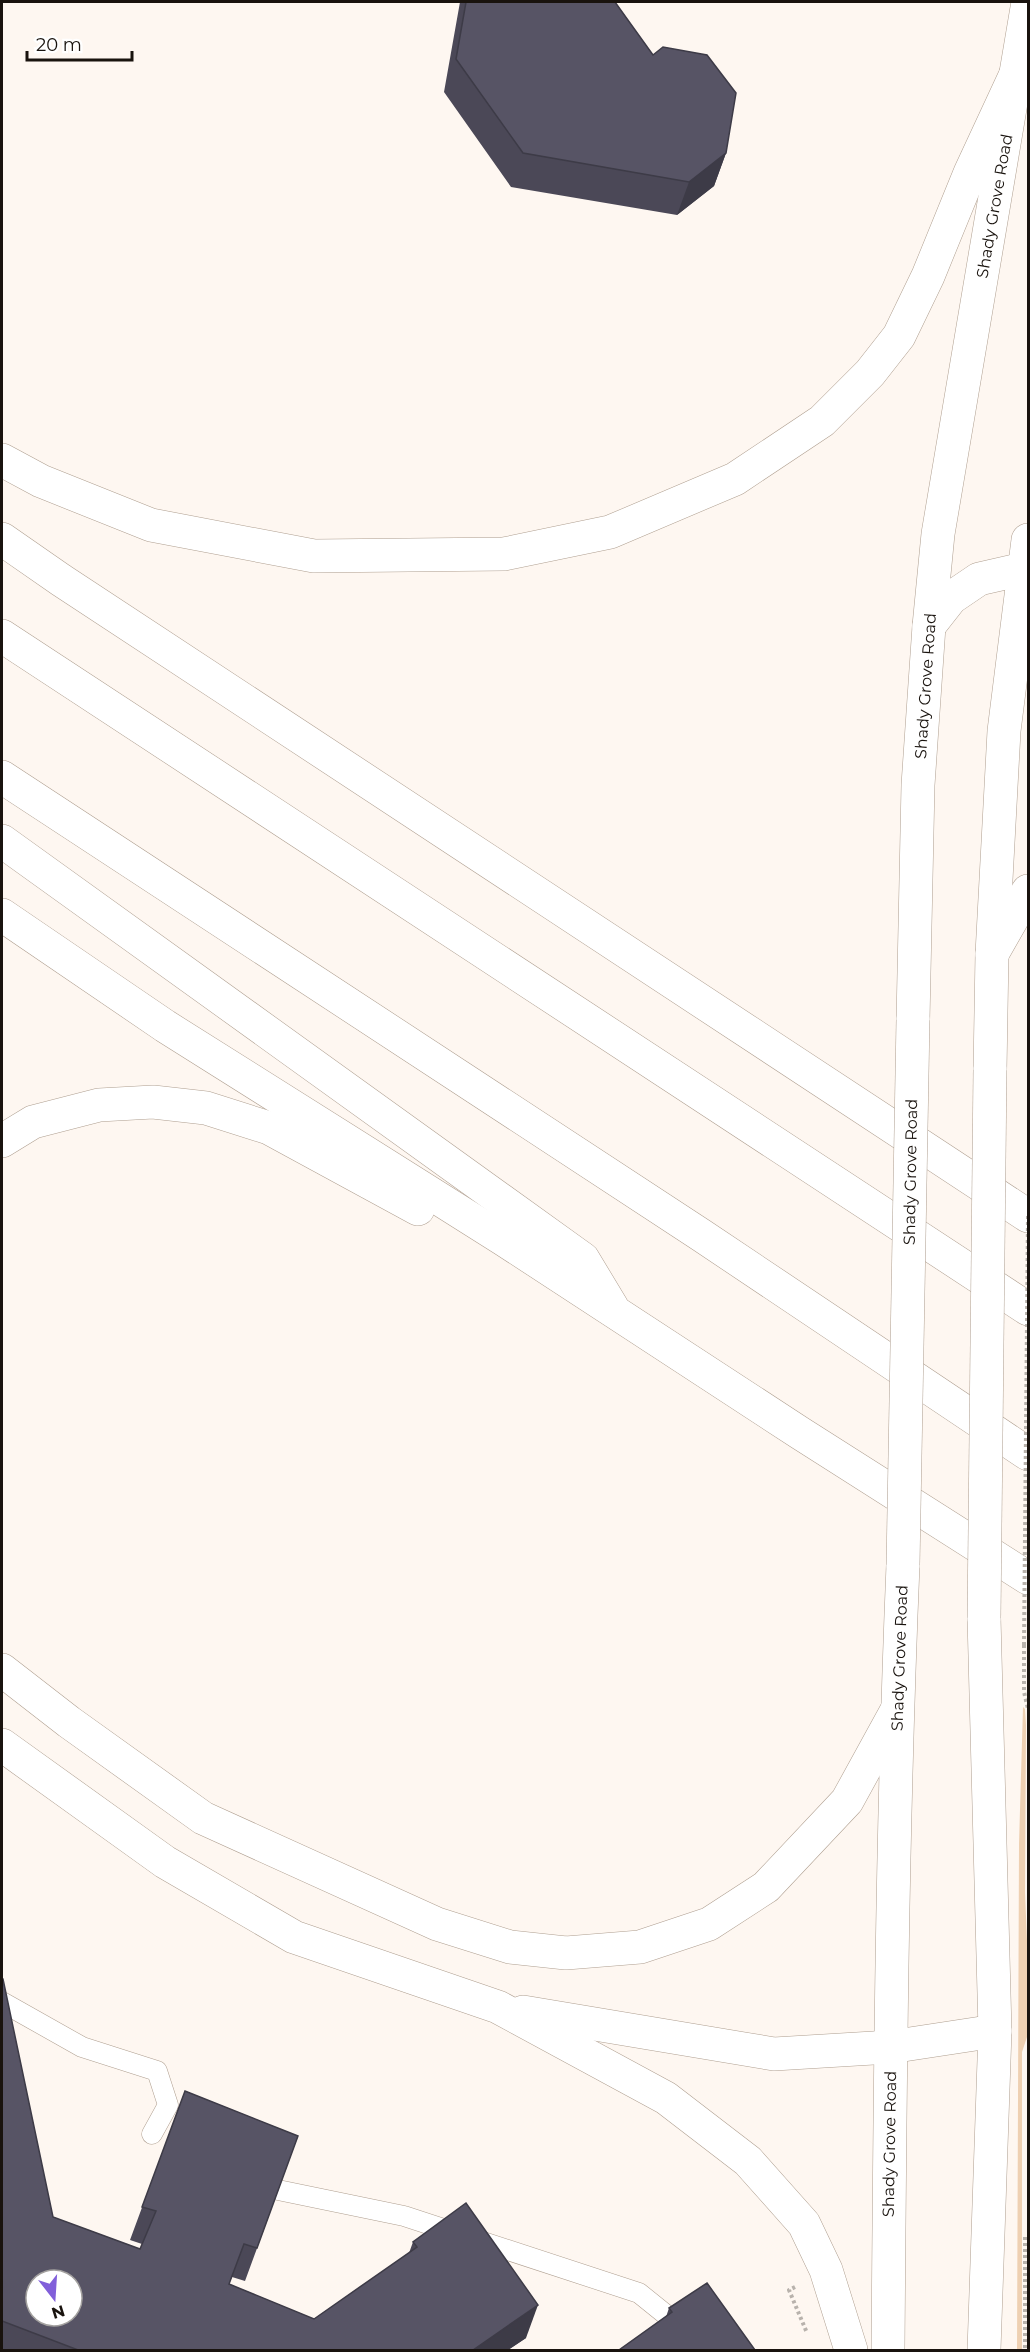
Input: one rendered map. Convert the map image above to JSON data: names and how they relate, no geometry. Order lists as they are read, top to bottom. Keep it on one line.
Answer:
{"streets":{"main road":["Shady Grove Road"]},"scale_bar":"20 m","north":"bottom"}
